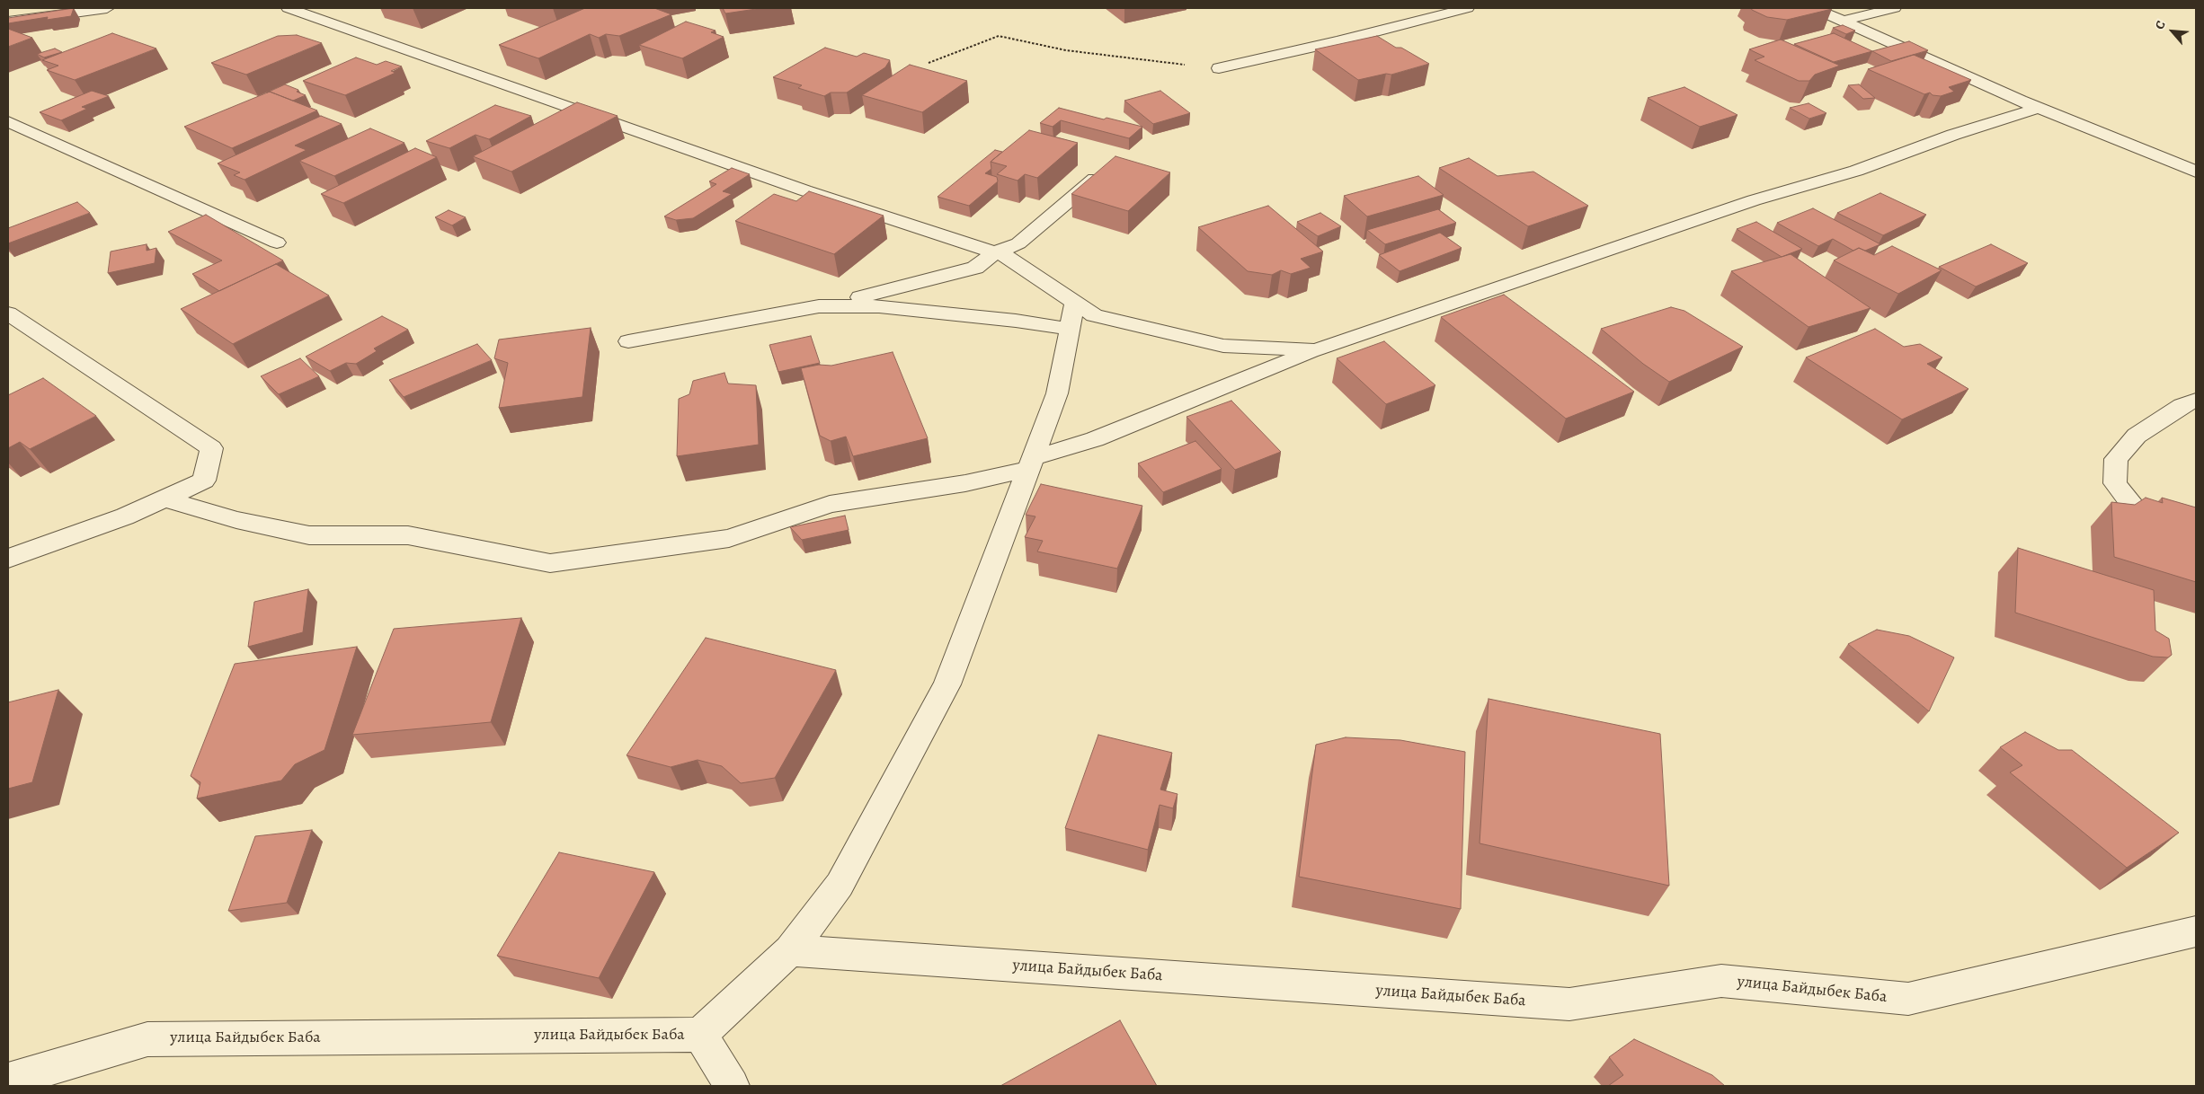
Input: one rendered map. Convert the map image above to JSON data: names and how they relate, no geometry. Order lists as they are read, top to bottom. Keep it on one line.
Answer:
{"streets":{"street":["улица Байдыбек Баба"]},"north":"top left"}
